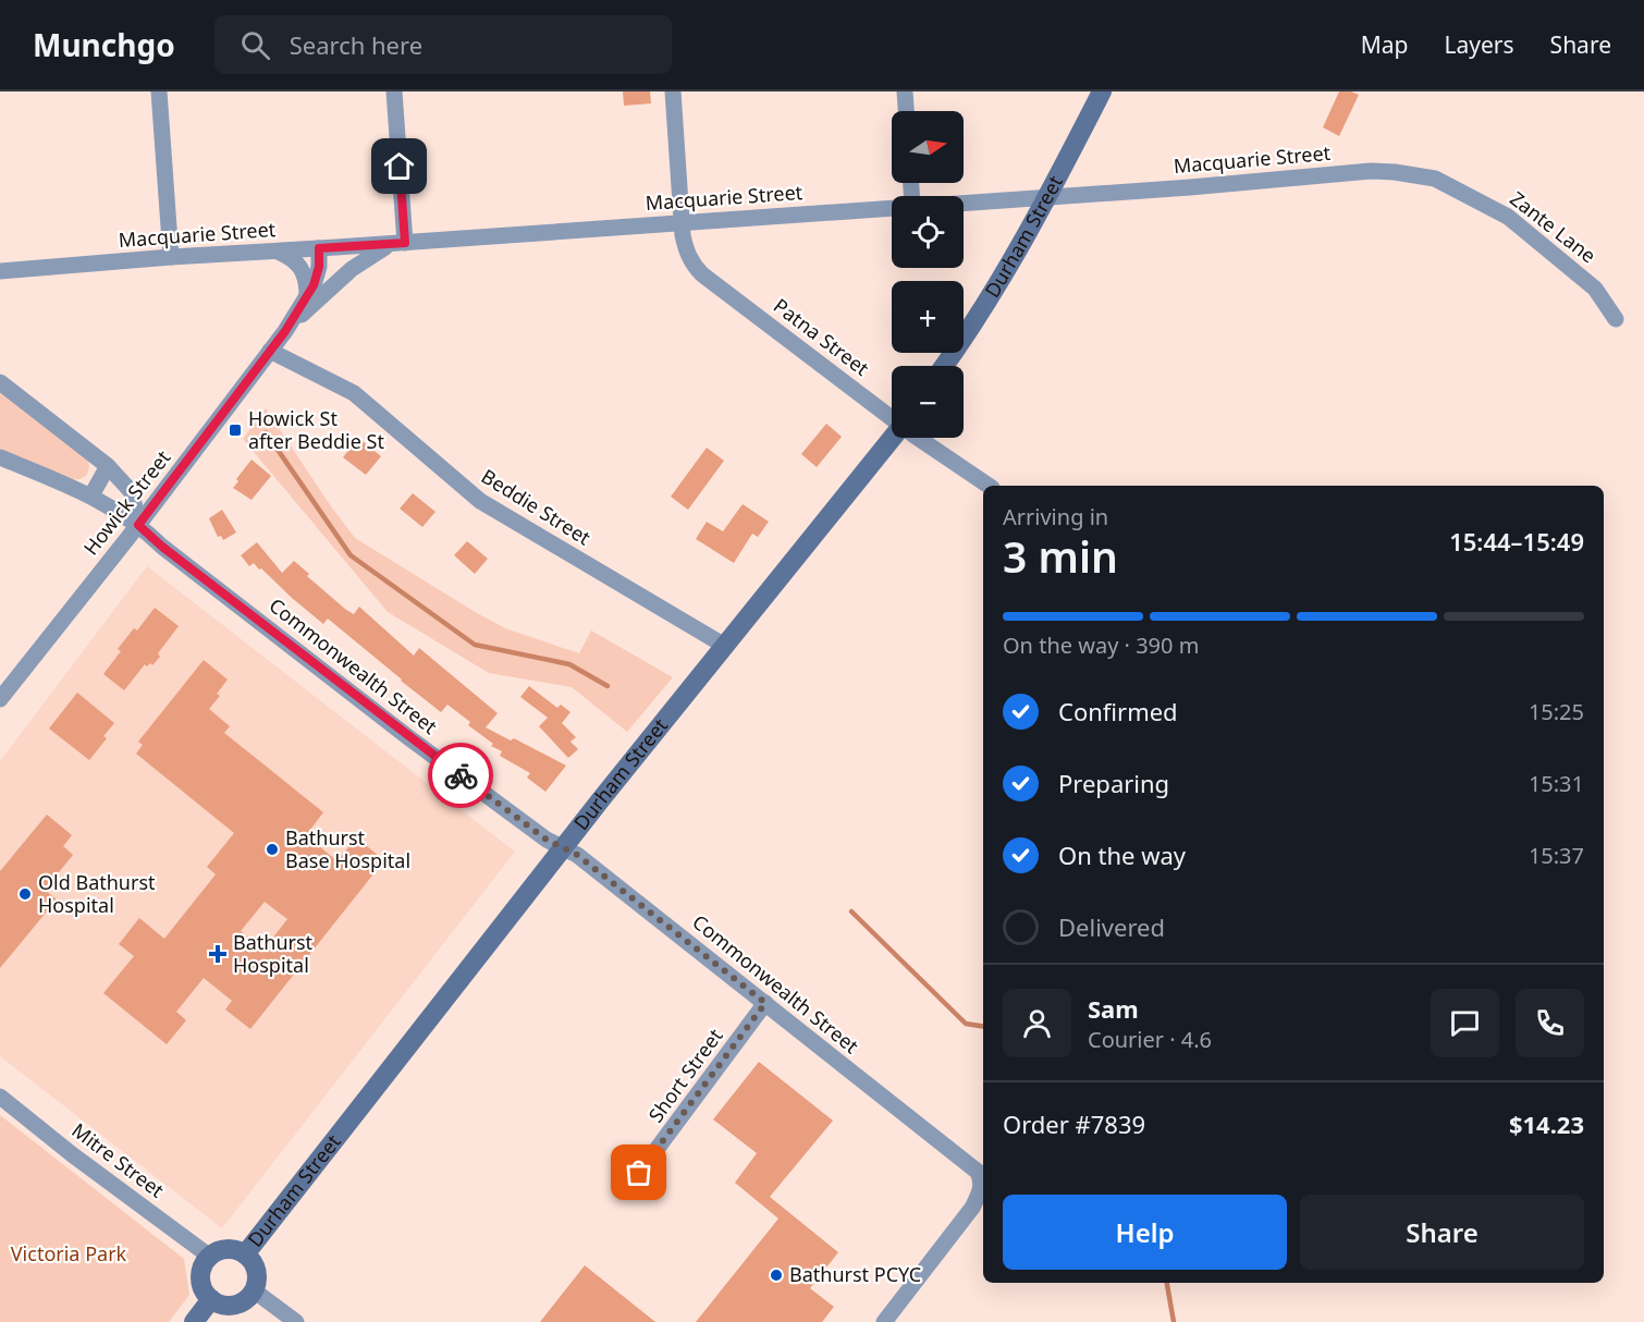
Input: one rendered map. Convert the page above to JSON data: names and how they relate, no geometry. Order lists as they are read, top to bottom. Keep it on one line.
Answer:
{"streets":{"main road":["Durham Street"],"street":["Macquarie Street","Zante Lane","Patna Street","Howick Street","Beddie Street","Commonwealth Street","Short Street","Mitre Street"]},"crossings":[["Macquarie Street","Zante Lane"],["Macquarie Street","Durham Street"],["Macquarie Street","Patna Street"],["Macquarie Street","Howick Street"],["Durham Street","Beddie Street"],["Durham Street","Commonwealth Street"],["Durham Street","Mitre Street"],["Howick Street","Beddie Street"],["Howick Street","Commonwealth Street"],["Commonwealth Street","Short Street"]],"parks":["Victoria Park"],"places":{"transit":["Howick St after Beddie St"],"other":["Bathurst Base Hospital","Old Bathurst Hospital","Bathurst PCYC"],"health":["Bathurst Hospital"]},"north":"right","page":{"header":"Munchgo","search":"Search here","nav":["Map","Layers","Share"],"map_buttons":["+","−"],"heading":["3 min","Arriving in","15:44–15:49"],"panel":["Sam","Courier · 4.6","Order #7839","$14.23"],"bar":"On the way · 390 m","list":[["Confirmed","15:25"],["Preparing","15:31"],["On the way","15:37"],"Delivered"],"buttons":["Help","Share"]}}
